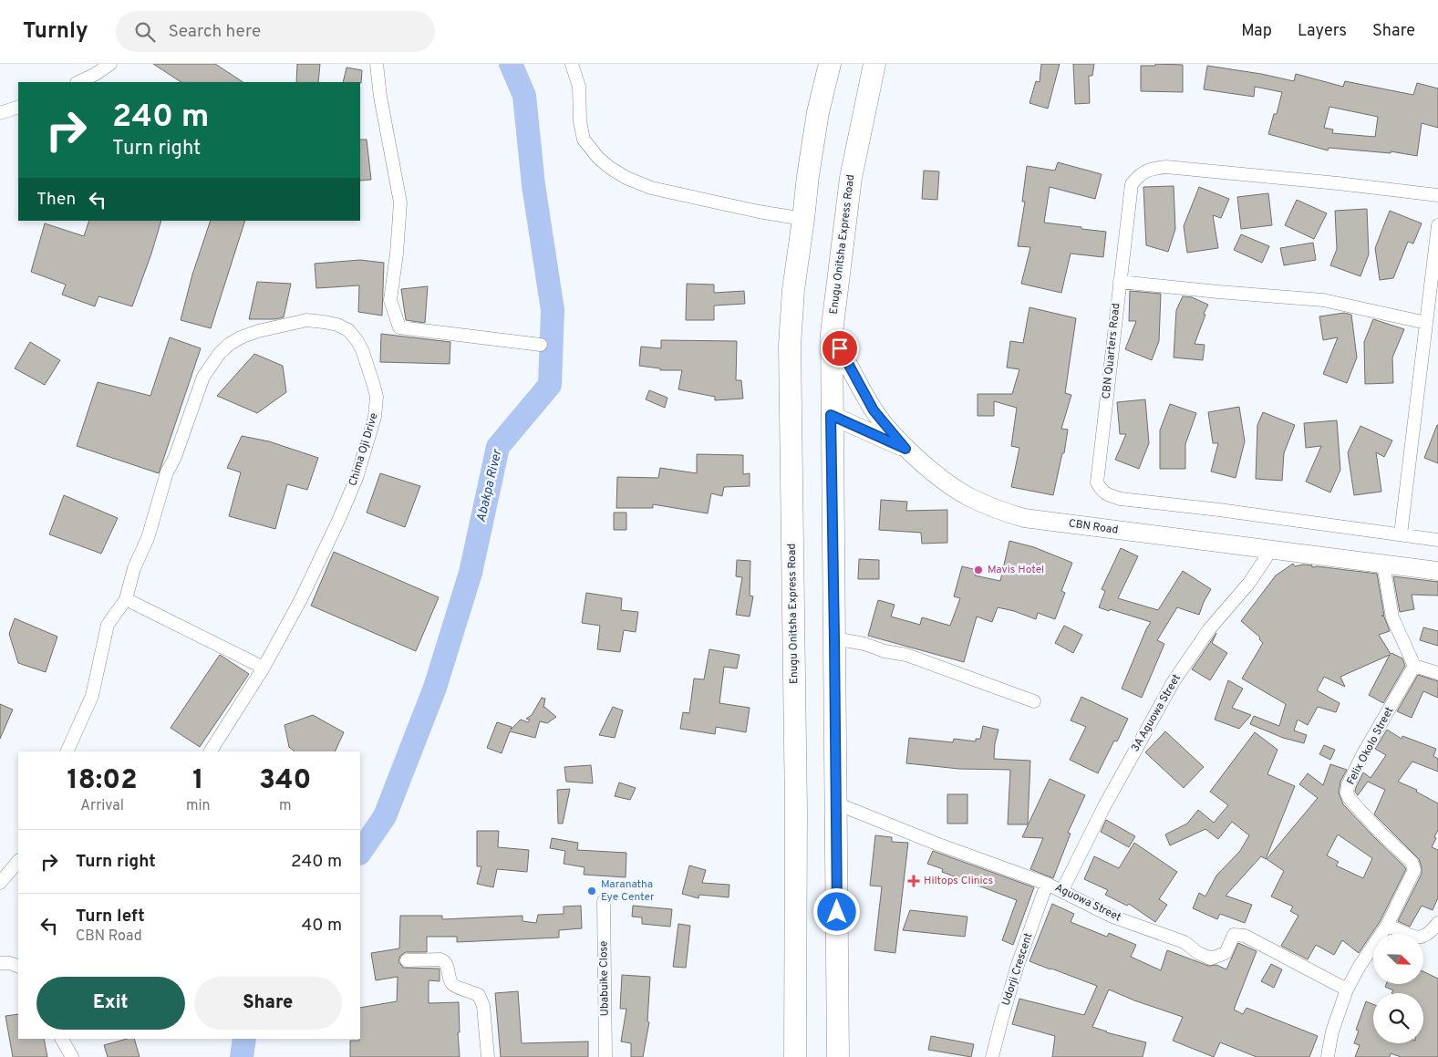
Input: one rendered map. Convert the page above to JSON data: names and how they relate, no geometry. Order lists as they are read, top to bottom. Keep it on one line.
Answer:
{"streets":{"highway":["Enugu Onitsha Express Road"],"main road":["CBN Road"],"street":["CBN Quarters Road","Chima Oji Drive","3A Aguowa Street","Felix Okolo Street","Aguowa Street","Udorji Crescent","Ubabuike Close"]},"crossings":[["Enugu Onitsha Express Road","CBN Road"],["Enugu Onitsha Express Road","Aguowa Street"],["CBN Road","3A Aguowa Street"],["3A Aguowa Street","Aguowa Street"],["Felix Okolo Street","Aguowa Street"],["Aguowa Street","Udorji Crescent"]],"water":["Abakpa River"],"places":{"other":["Mavis Hotel","Maranatha Eye Center"],"health":["Hiltops Clinics"]},"north":"bottom right","page":{"header":"Turnly","search":"Search here","nav":["Map","Layers","Share"],"turn":["240 m","Turn right"],"then":"Then","eta":["18:02","Arrival","1","min","340","m"],"list":[{"name":"Turn right","value":"240 m"},{"name":"Turn left","note":"CBN Road","value":"40 m"}],"buttons":["Exit","Share"]}}
